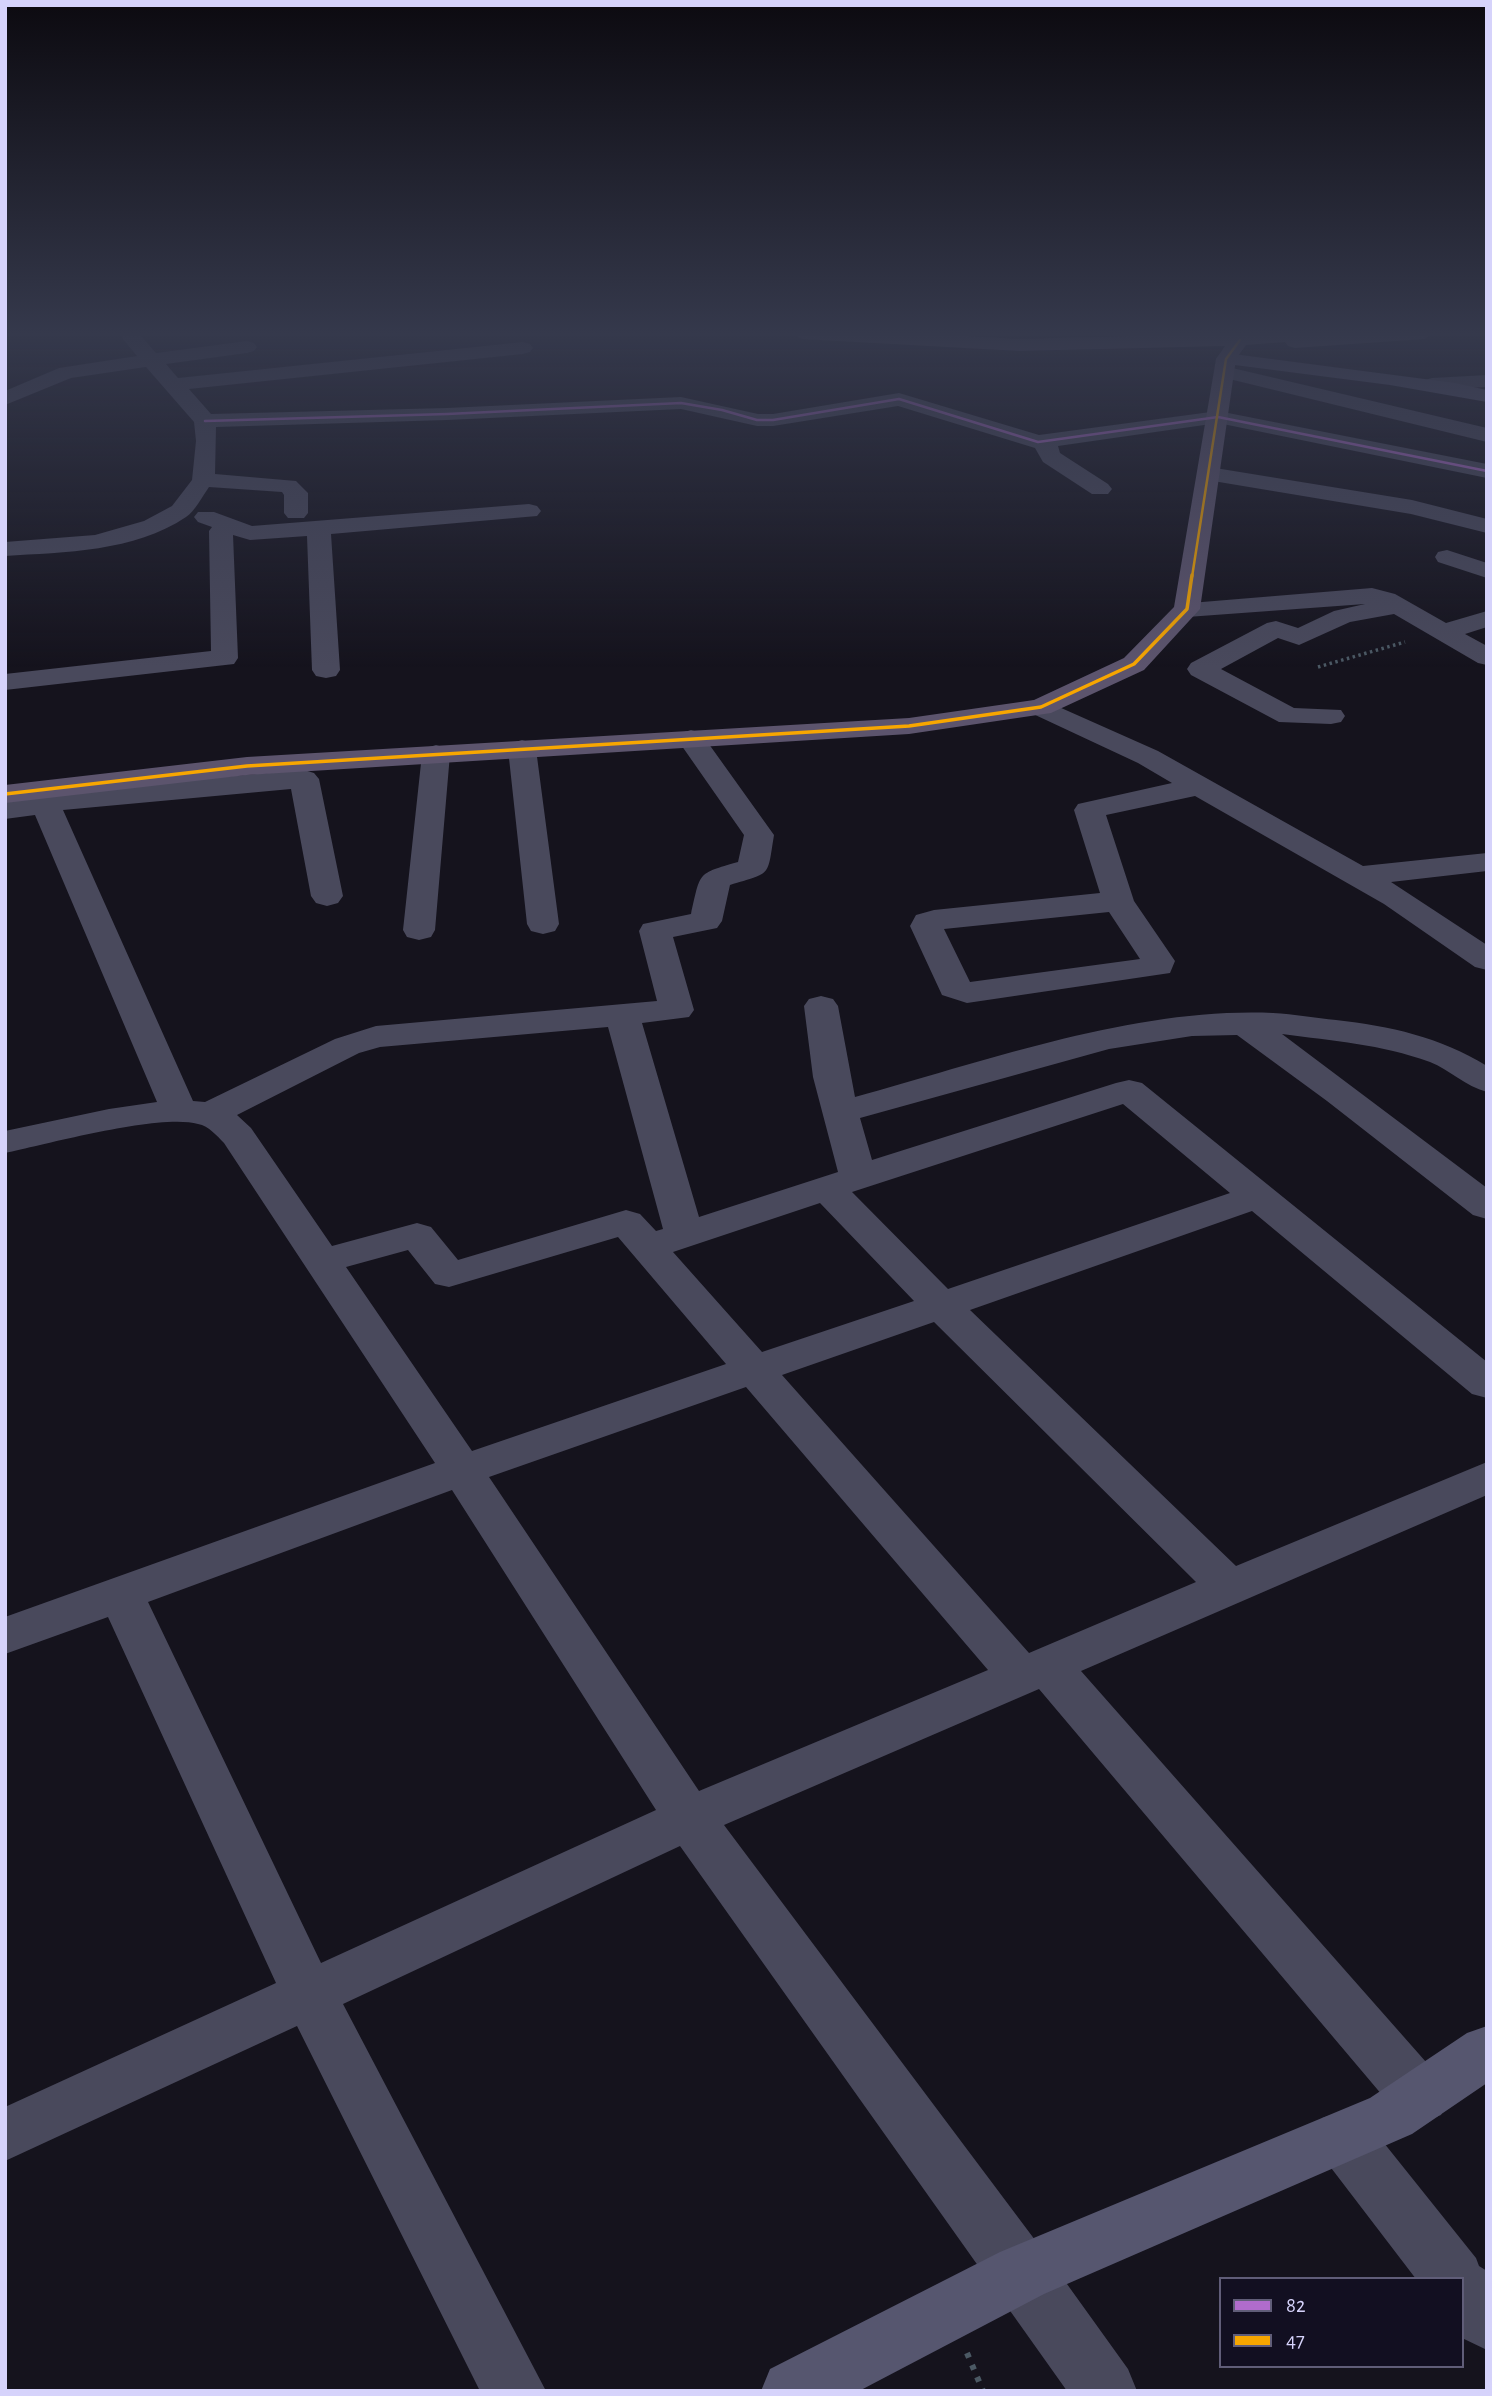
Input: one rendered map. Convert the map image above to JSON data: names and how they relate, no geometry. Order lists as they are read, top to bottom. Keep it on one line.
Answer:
{"lines":["transit line 82","transit line 47"],"legend":["82","47"]}
